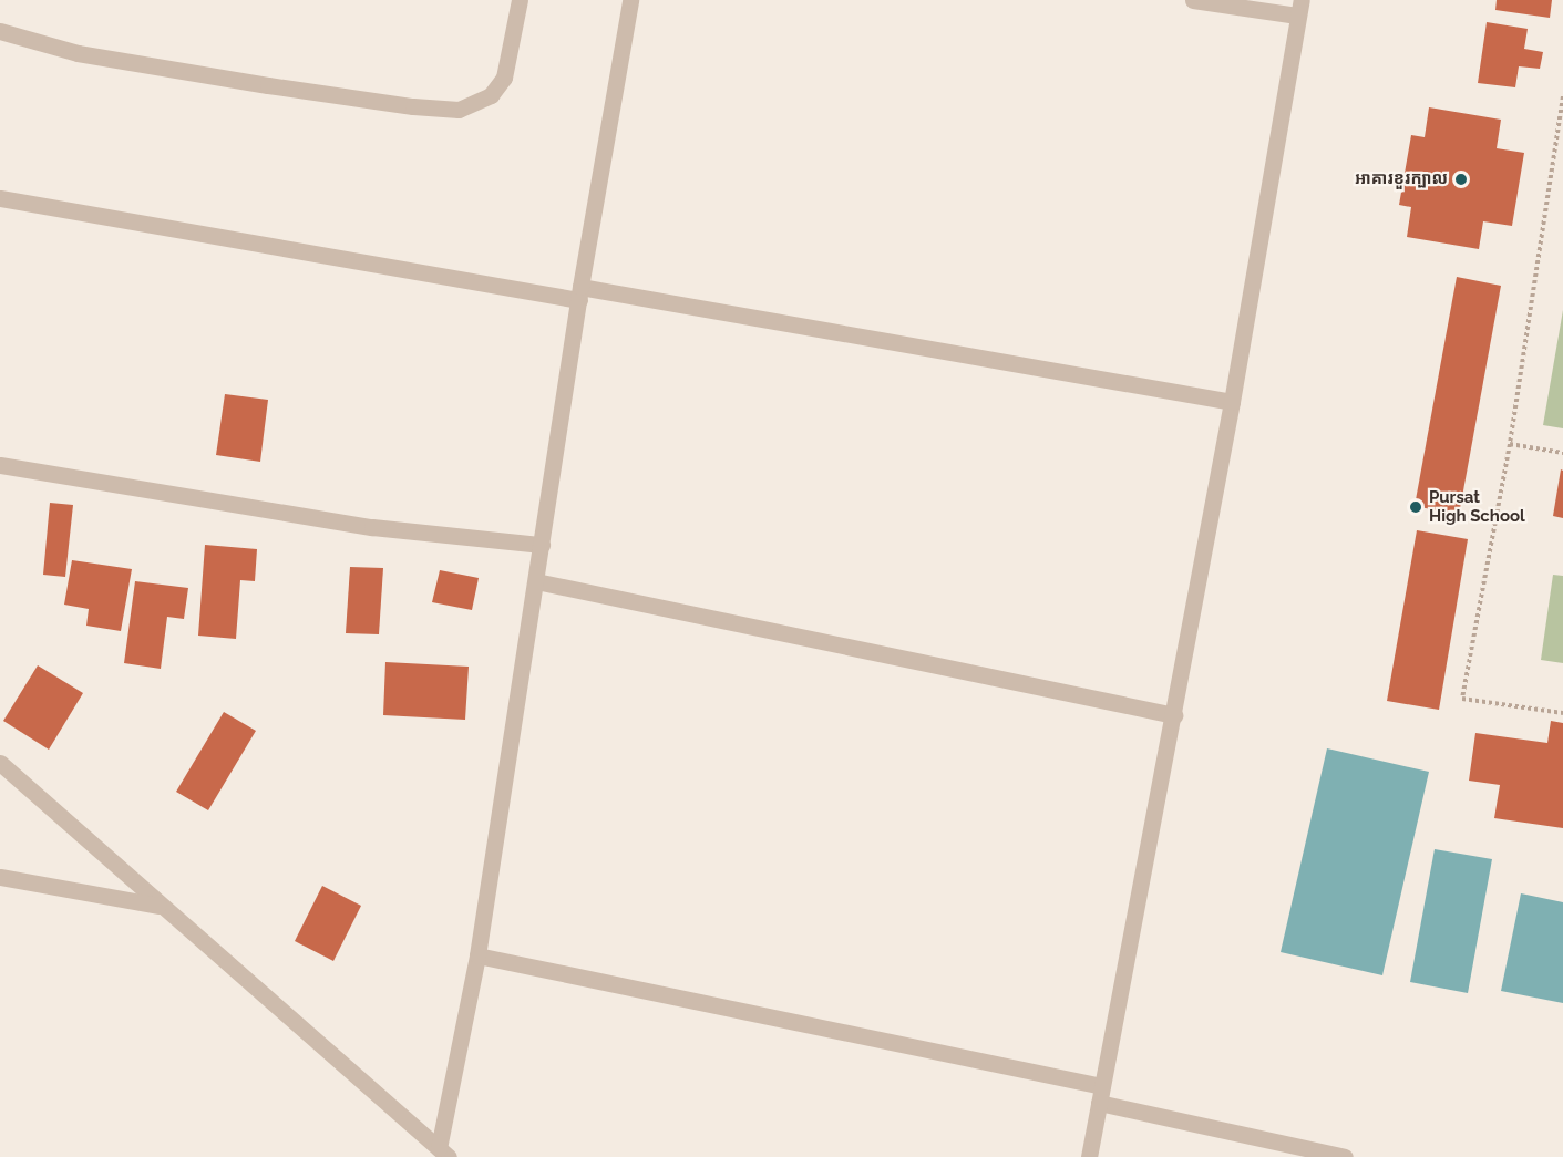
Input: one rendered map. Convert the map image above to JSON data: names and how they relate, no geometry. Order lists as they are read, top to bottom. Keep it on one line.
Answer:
{"places":["អាគារខួរក្បាល","Pursat High School"]}
